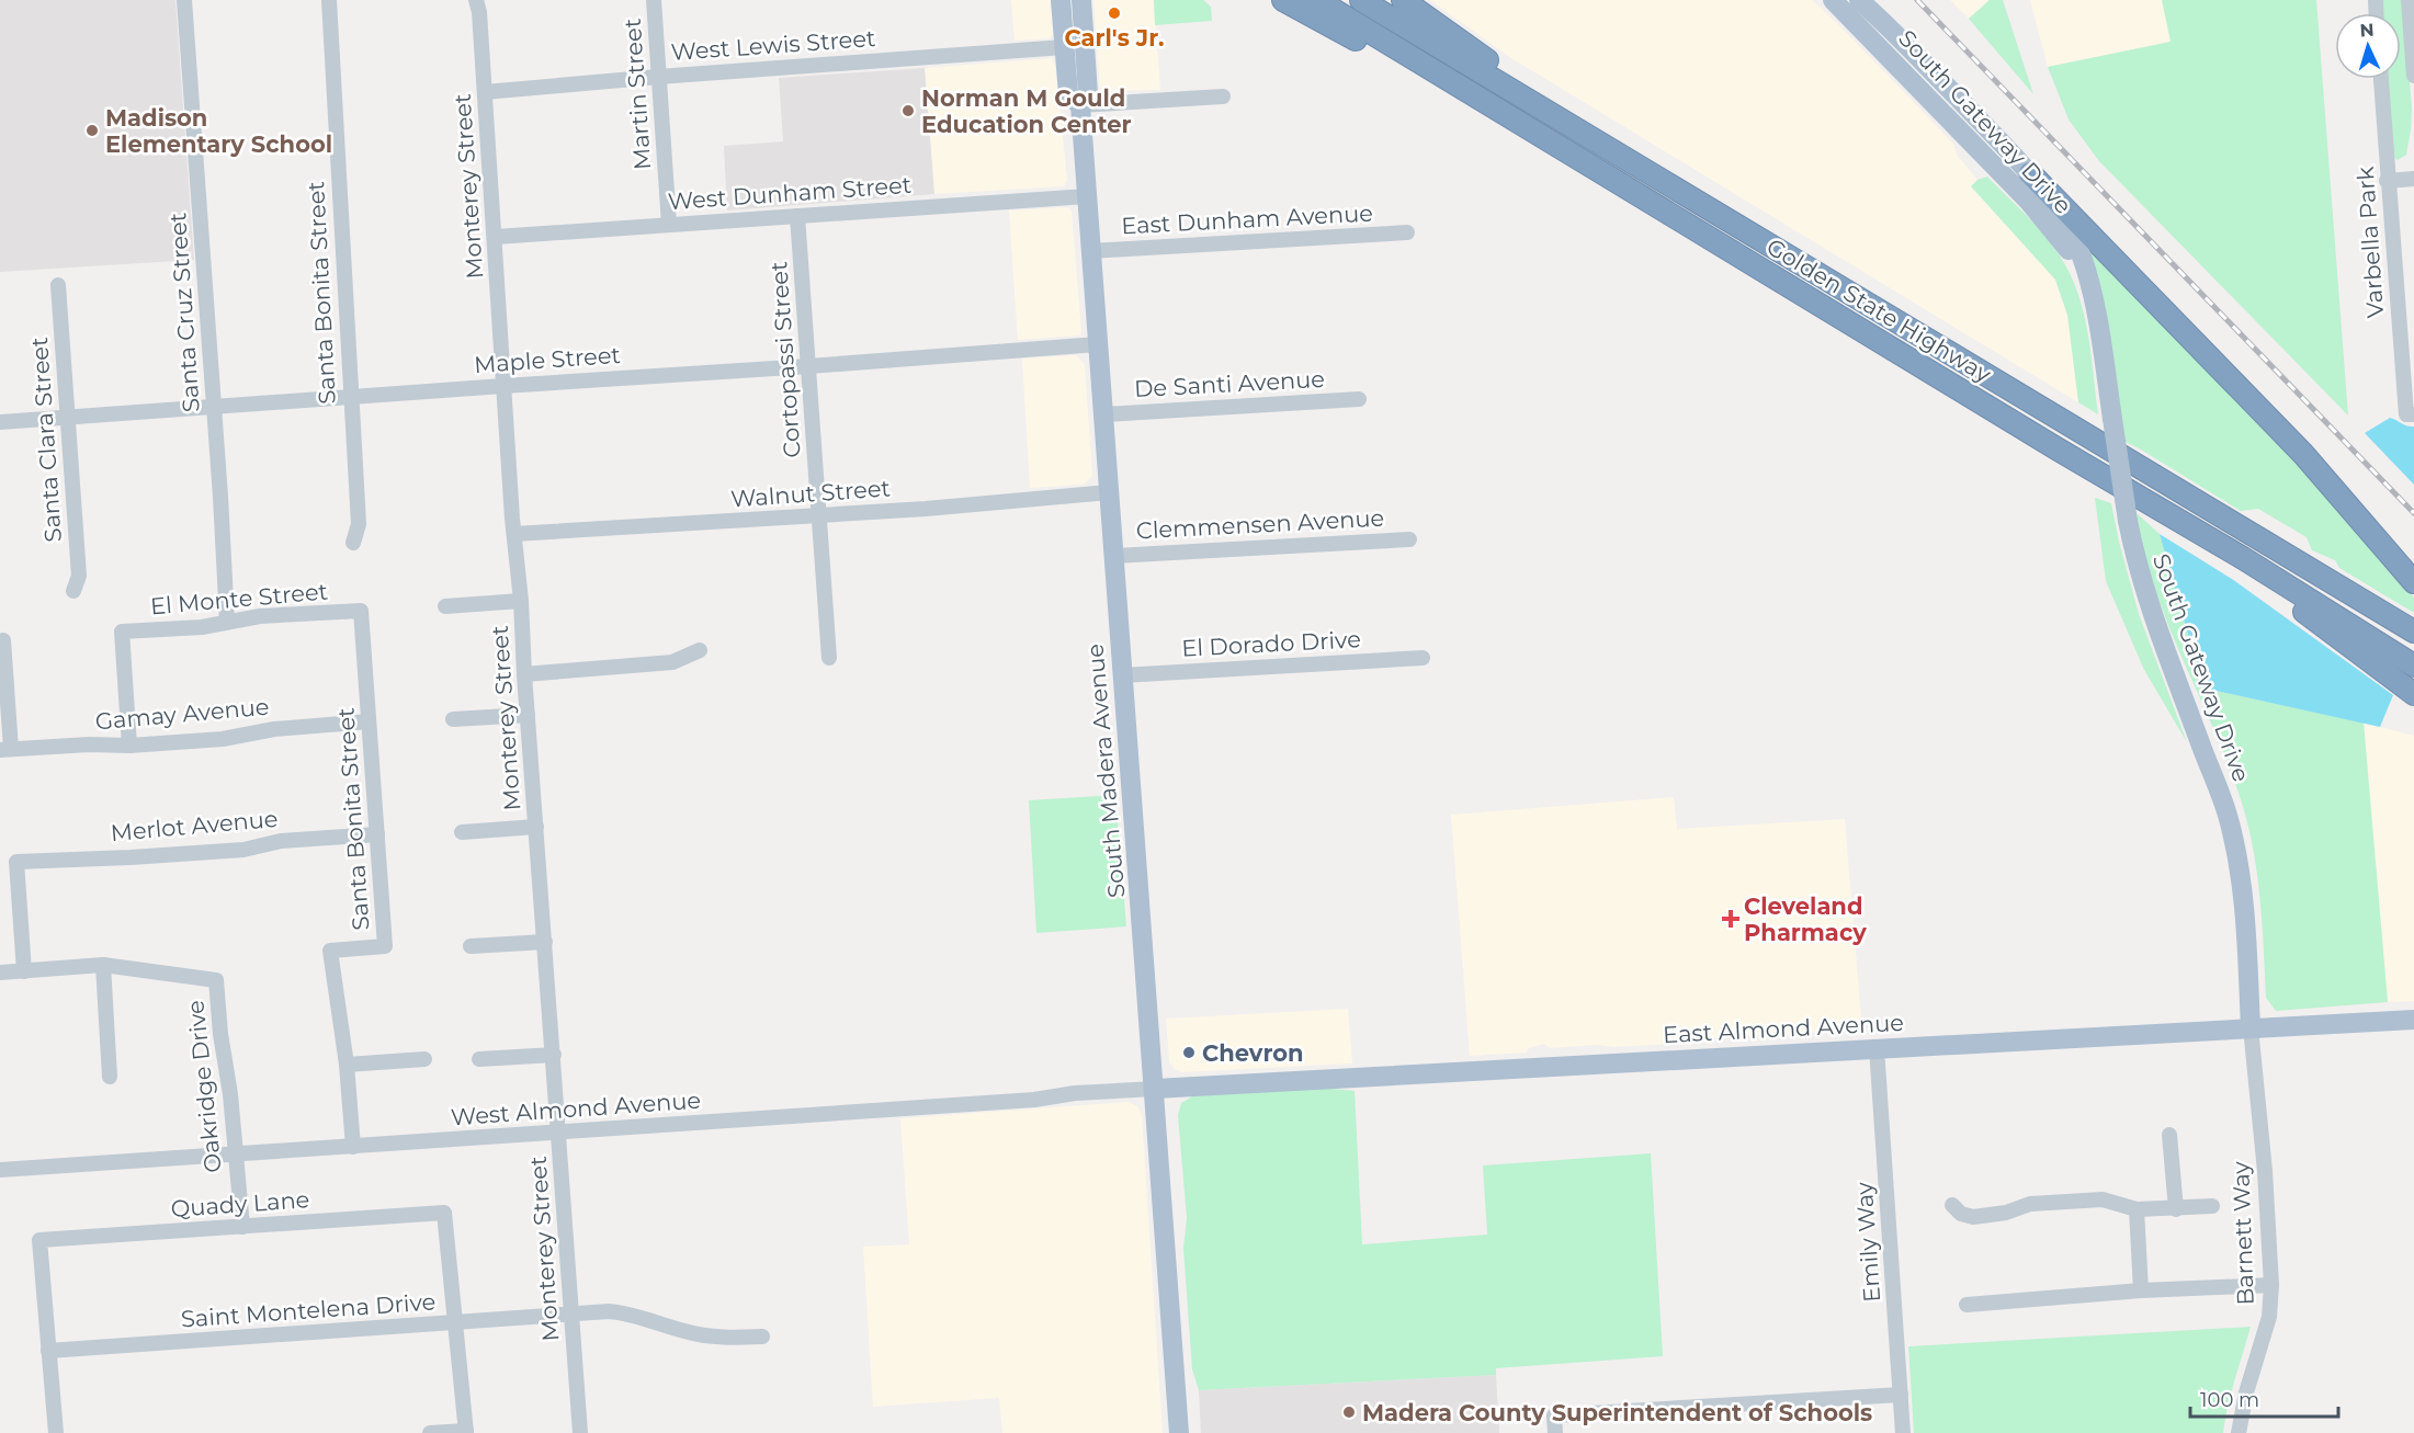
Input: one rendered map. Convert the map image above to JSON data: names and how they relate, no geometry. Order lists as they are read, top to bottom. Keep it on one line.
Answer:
{"streets":{"highway":["Golden State Highway"],"main road":["South Gateway Drive","South Madera Avenue","East Almond Avenue"],"street":["West Lewis Street","Martin Street","Monterey Street","West Dunham Street","East Dunham Avenue","Varbella Park","Santa Bonita Street","Santa Cruz Street","Maple Street","Cortopassi Street","De Santi Avenue","Santa Clara Street","Walnut Street","Clemmensen Avenue","El Monte Street","El Dorado Drive","Gamay Avenue","Merlot Avenue","Oakridge Drive","West Almond Avenue","Quady Lane","Barnett Way","Emily Way","Saint Montelena Drive"]},"crossings":[["West Lewis Street","Martin Street"],["West Lewis Street","Monterey Street"],["West Lewis Street","South Madera Avenue"],["Martin Street","West Dunham Street"],["South Gateway Drive","East Almond Avenue"],["South Gateway Drive","Barnett Way"],["Monterey Street","West Dunham Street"],["Monterey Street","Maple Street"],["Monterey Street","Walnut Street"],["Monterey Street","West Almond Avenue"],["Monterey Street","Saint Montelena Drive"],["West Dunham Street","Cortopassi Street"],["West Dunham Street","South Madera Avenue"],["East Dunham Avenue","South Madera Avenue"],["Santa Bonita Street","Maple Street"],["Santa Bonita Street","El Monte Street"],["Santa Bonita Street","Gamay Avenue"],["Santa Bonita Street","Merlot Avenue"],["Santa Bonita Street","West Almond Avenue"],["Santa Cruz Street","Maple Street"],["Santa Cruz Street","El Monte Street"],["Maple Street","Cortopassi Street"],["Maple Street","Santa Clara Street"],["Maple Street","South Madera Avenue"],["Cortopassi Street","Walnut Street"],["De Santi Avenue","South Madera Avenue"],["Walnut Street","South Madera Avenue"],["Clemmensen Avenue","South Madera Avenue"],["El Monte Street","Gamay Avenue"],["El Dorado Drive","South Madera Avenue"],["South Madera Avenue","East Almond Avenue"],["South Madera Avenue","West Almond Avenue"],["East Almond Avenue","West Almond Avenue"],["East Almond Avenue","Barnett Way"],["East Almond Avenue","Emily Way"],["Oakridge Drive","West Almond Avenue"],["Oakridge Drive","Quady Lane"],["Quady Lane","Saint Montelena Drive"]],"places":{"other":["Carl's Jr.","Norman M Gould Education Center","Madison Elementary School","Chevron","Madera County Superintendent of Schools"],"health":["Cleveland Pharmacy"]},"scale_bar":"100 m","north":"top"}
